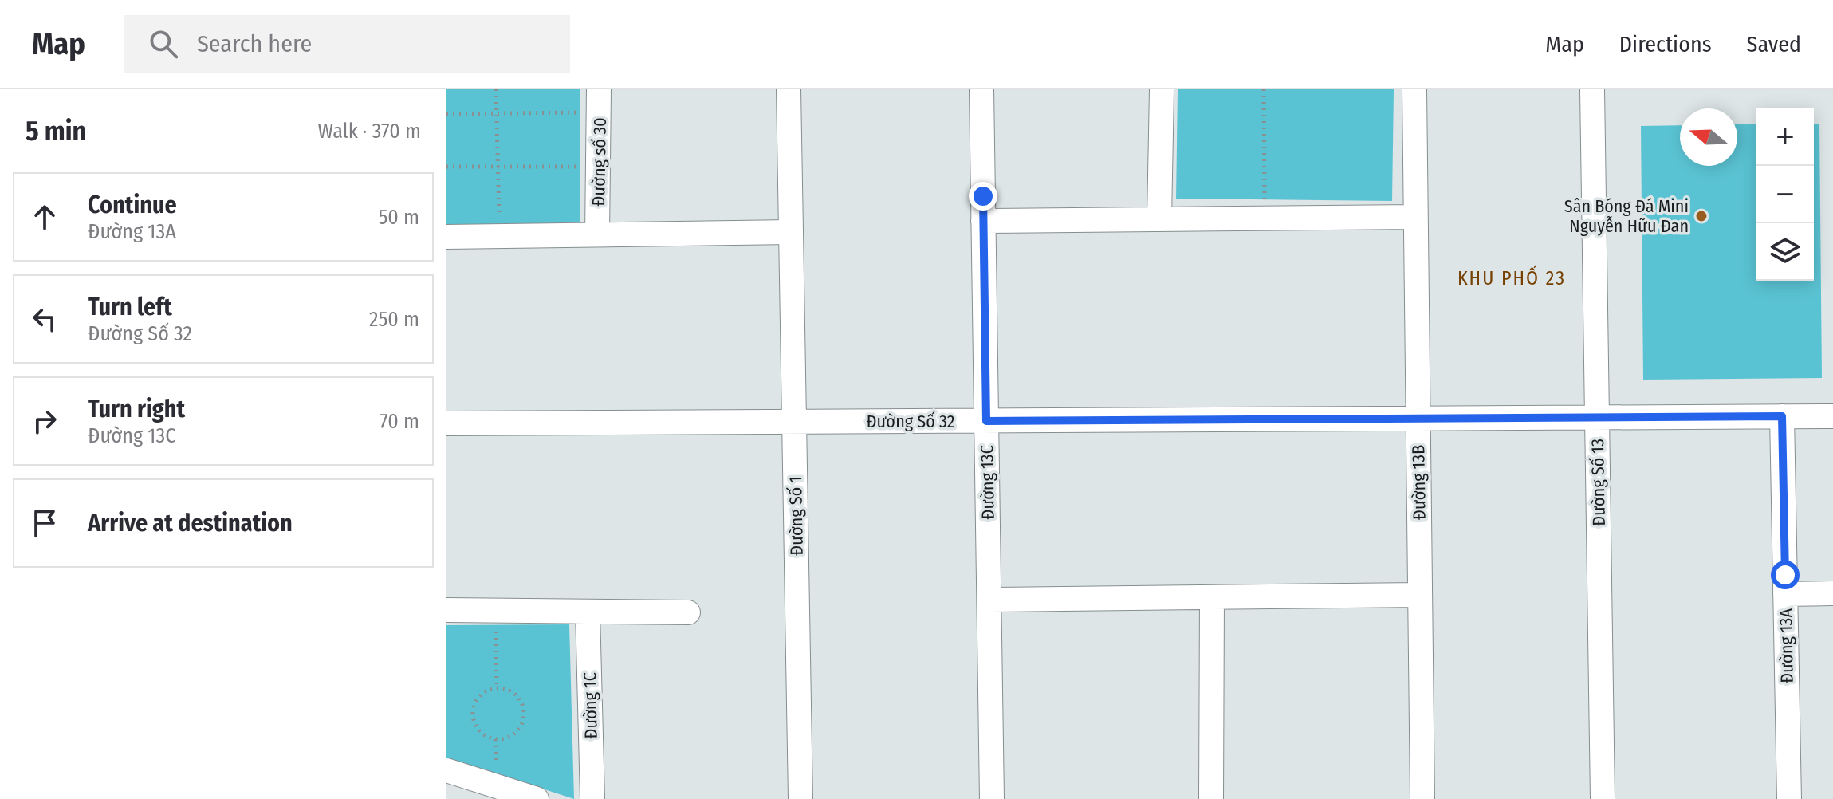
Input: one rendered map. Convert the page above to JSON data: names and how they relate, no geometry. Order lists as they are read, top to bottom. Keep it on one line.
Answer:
{"streets":{"street":["Đường số 30","Đường Số 32","Đường 13C","Đường 13B","Đường Số 13","Đường Số 1","Đường 13A","Đường 1C"]},"crossings":[["Đường Số 32","Đường 13C"],["Đường Số 32","Đường 13B"],["Đường Số 32","Đường Số 13"],["Đường Số 32","Đường Số 1"],["Đường Số 32","Đường 13A"]],"districts":["KHU PHỐ 23"],"places":["Sân Bóng Đá Mini Nguyễn Hữu Đan"],"north":"left","page":{"header":"Map","search":"Search here","nav":["Map","Directions","Saved"],"heading":["5 min","Walk · 370 m"],"map_buttons":["+","−"],"list":[["Continue","Đường 13A","50 m"],["Turn left","Đường Số 32","250 m"],["Turn right","Đường 13C","70 m"],"Arrive at destination"]}}
